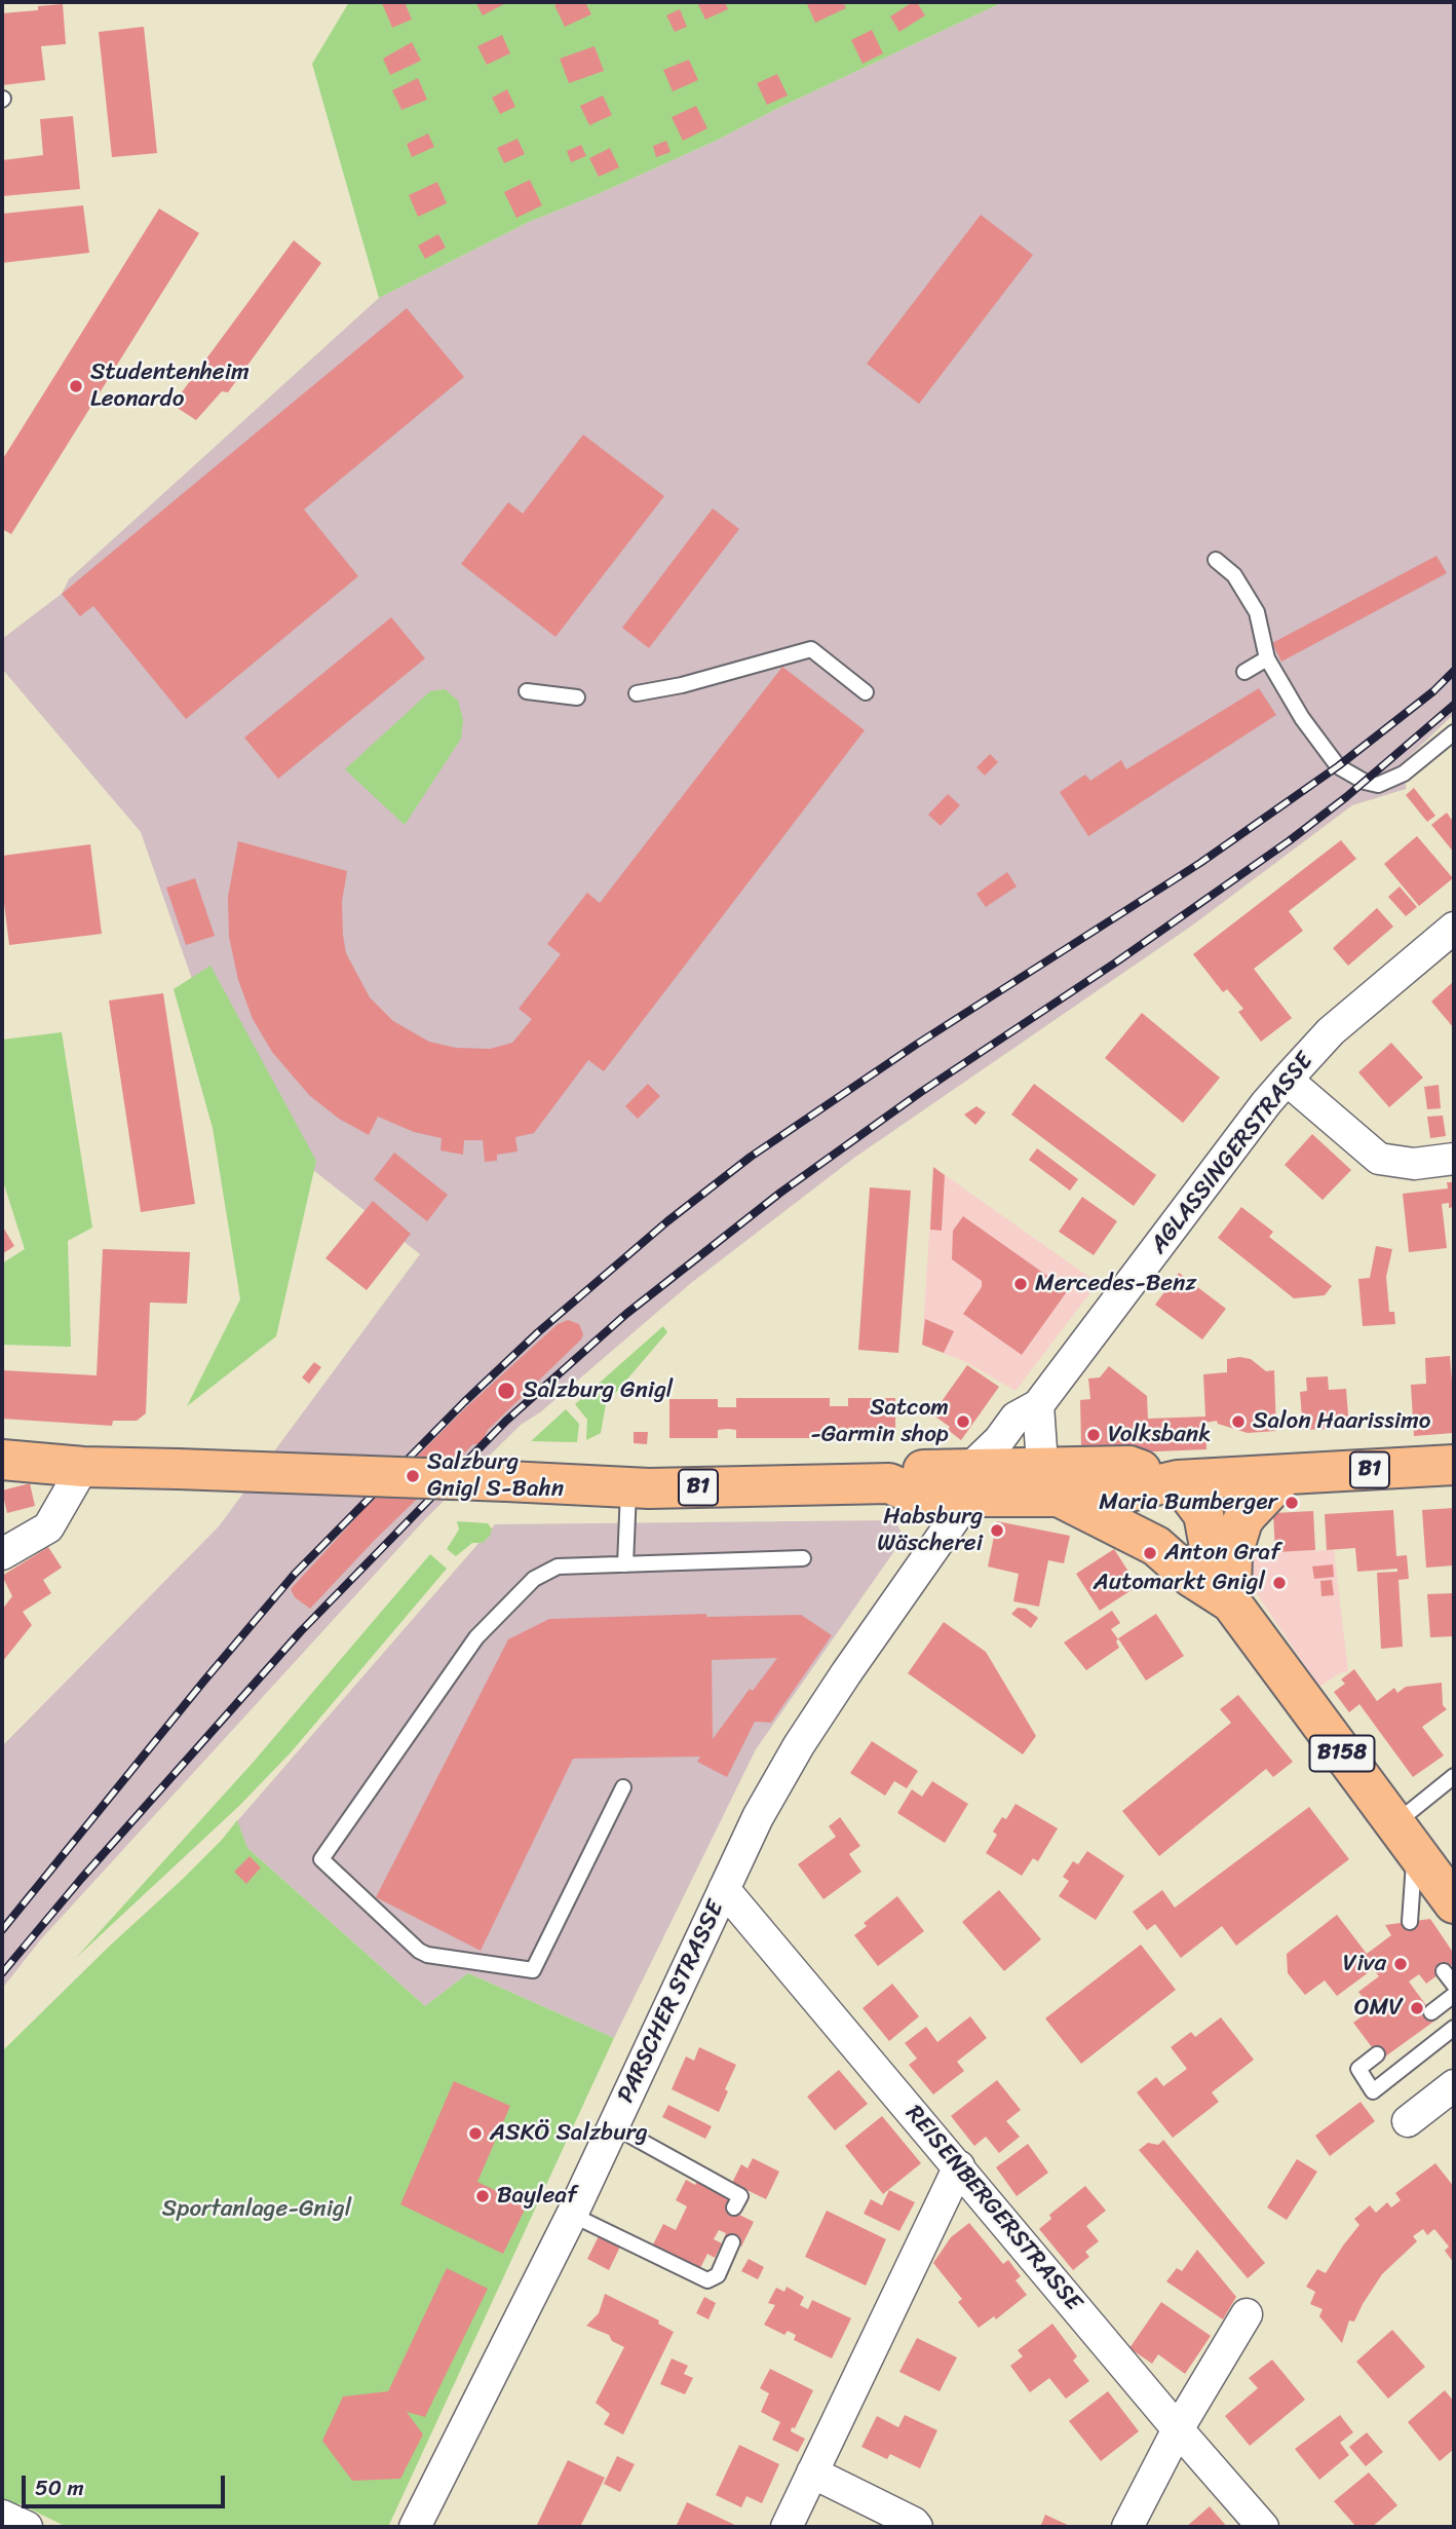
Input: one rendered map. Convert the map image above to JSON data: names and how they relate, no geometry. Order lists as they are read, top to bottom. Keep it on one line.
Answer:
{"streets":{"main road":["B1","B158"],"street":["AGLASSINGERSTRASSE","PARSCHER STRASSE","REISENBERGERSTRASSE"]},"crossings":[["AGLASSINGERSTRASSE","B1"],["AGLASSINGERSTRASSE","PARSCHER STRASSE"],["B1","B158"],["B1","PARSCHER STRASSE"],["PARSCHER STRASSE","REISENBERGERSTRASSE"]],"parks":["Sportanlage-Gnigl"],"places":["Studentenheim Leonardo","Mercedes-Benz","Salzburg Gnigl","Satcom -Garmin shop","Salon Haarissimo","Volksbank","Salzburg Gnigl S-Bahn","Maria Bumberger","Habsburg Wäscherei","Anton Graf","Automarkt Gnigl","Viva","OMV","ASKÖ Salzburg","Bayleaf"],"scale_bar":"50 m"}
